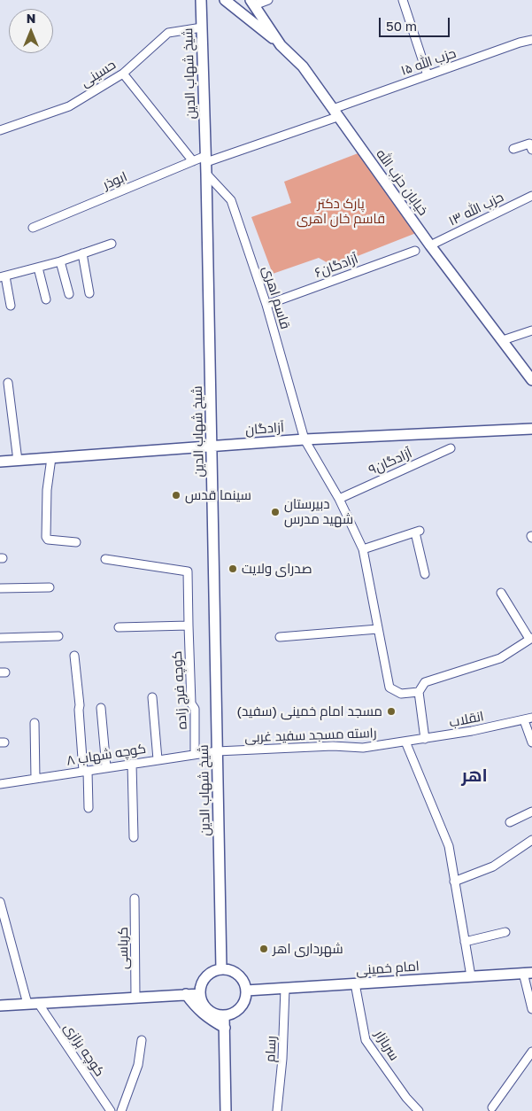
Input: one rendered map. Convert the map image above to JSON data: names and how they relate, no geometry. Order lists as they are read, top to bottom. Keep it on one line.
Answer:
{"streets":{"street":["حزب الله ۱۵","حسینی","شیخ شهاب الدین","ابوذر","خیابان حزب الله","حزب الله ۱۳","آزادگان۶","قاسم اهری","آزادگان","آزادگان۹","کوچه فرج زاده","انقلاب","راسته مسجد سفید غربی","کوچه شهاب ۸","کرباسی","امام خمینی","سربازار","رسام","کوچه بزازی"]},"crossings":[["حزب الله ۱۵","شیخ شهاب الدین"],["حزب الله ۱۵","ابوذر"],["حزب الله ۱۵","خیابان حزب الله"],["حسینی","شیخ شهاب الدین"],["شیخ شهاب الدین","ابوذر"],["شیخ شهاب الدین","قاسم اهری"],["شیخ شهاب الدین","آزادگان"],["شیخ شهاب الدین","راسته مسجد سفید غربی"],["شیخ شهاب الدین","کوچه شهاب ۸"],["شیخ شهاب الدین","امام خمینی"],["خیابان حزب الله","حزب الله ۱۳"],["آزادگان۶","قاسم اهری"],["قاسم اهری","آزادگان"],["قاسم اهری","آزادگان۹"],["کوچه فرج زاده","کوچه شهاب ۸"],["انقلاب","راسته مسجد سفید غربی"],["راسته مسجد سفید غربی","کوچه شهاب ۸"],["امام خمینی","سربازار"],["امام خمینی","رسام"]],"districts":["اهر"],"parks":["پارک دکتر قاسم خان اهری"],"places":["سینما قدس","دبیرستان شهید مدرس","صدرای ولایت","(مسجد امام خمینی (سفید","شهرداری اهر"],"scale_bar":"50 m","north":"top"}
